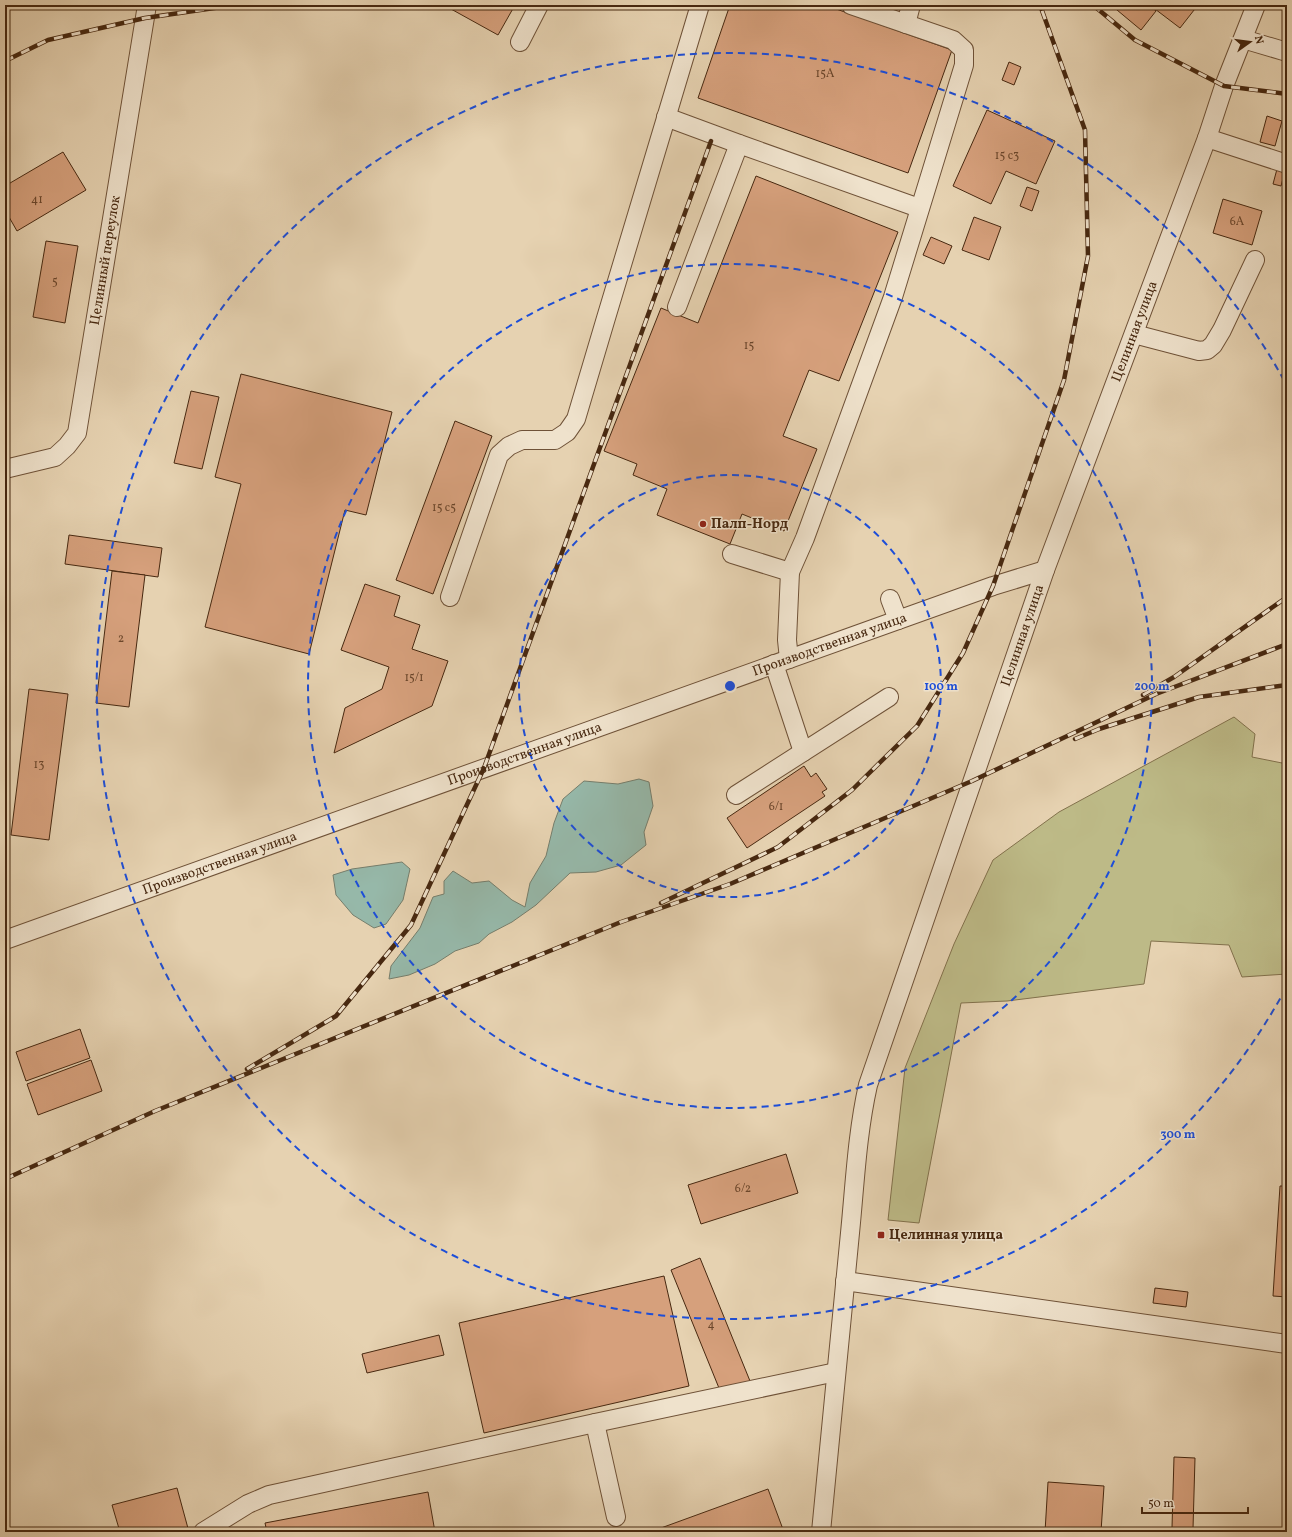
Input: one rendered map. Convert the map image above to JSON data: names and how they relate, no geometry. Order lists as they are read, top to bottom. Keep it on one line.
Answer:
{"streets":{"street":["Целинный переулок","Целинная улица","Производственная улица"]},"crossings":[["Целинная улица","Производственная улица"]],"places":{"other":["Палп-Норд"],"transit":["Целинная улица"]},"house_numbers":["15А","15 с3","41","6А","5","15","15 с5","2","15/1","13","6/1","6/2","4"],"scale_bar":"50 m","north":"right","rings":["100 m","200 m","300 m"]}
